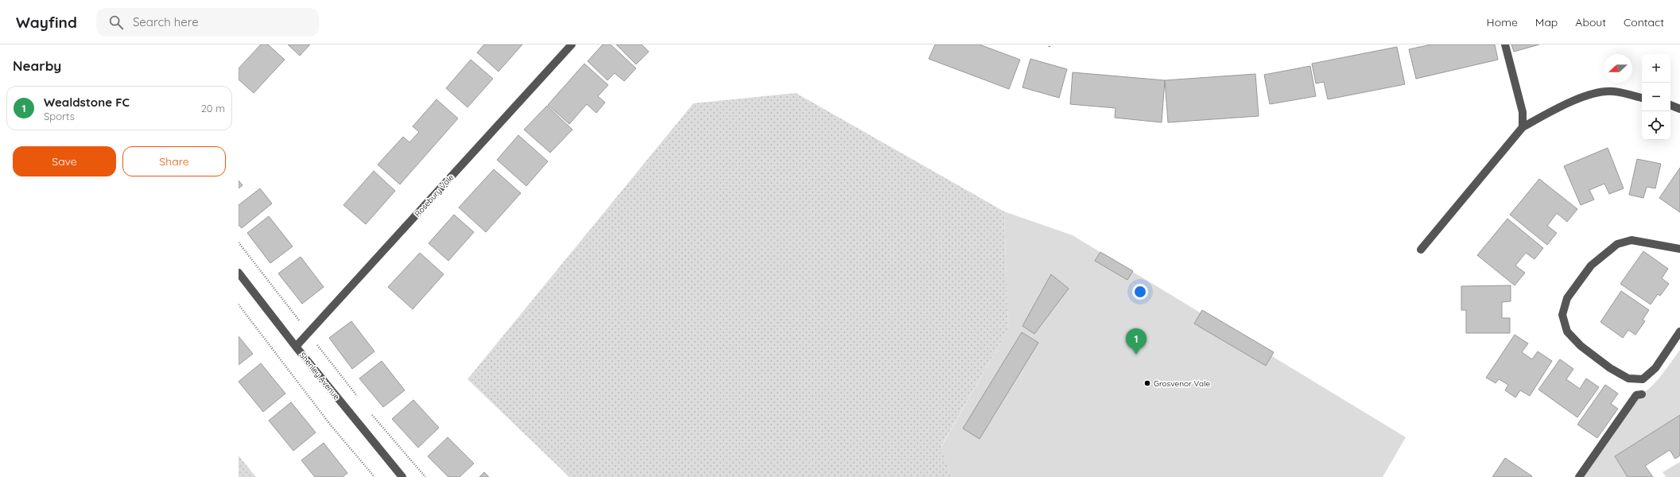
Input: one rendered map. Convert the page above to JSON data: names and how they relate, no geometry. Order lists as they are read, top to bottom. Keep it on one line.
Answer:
{"streets":{"street":["Rosebury Vale","Shenley Avenue"]},"crossings":[["Rosebury Vale","Shenley Avenue"]],"places":["Grosvenor Vale"],"north":"left","page":{"header":"Wayfind","search":"Search here","nav":["Home","Map","About","Contact"],"heading":"Nearby","map_buttons":["+","−"],"list":[{"mark":"1","name":"Wealdstone FC","note":"Sports","value":"20 m"}],"buttons":["Save","Share"],"pins":"1"}}
